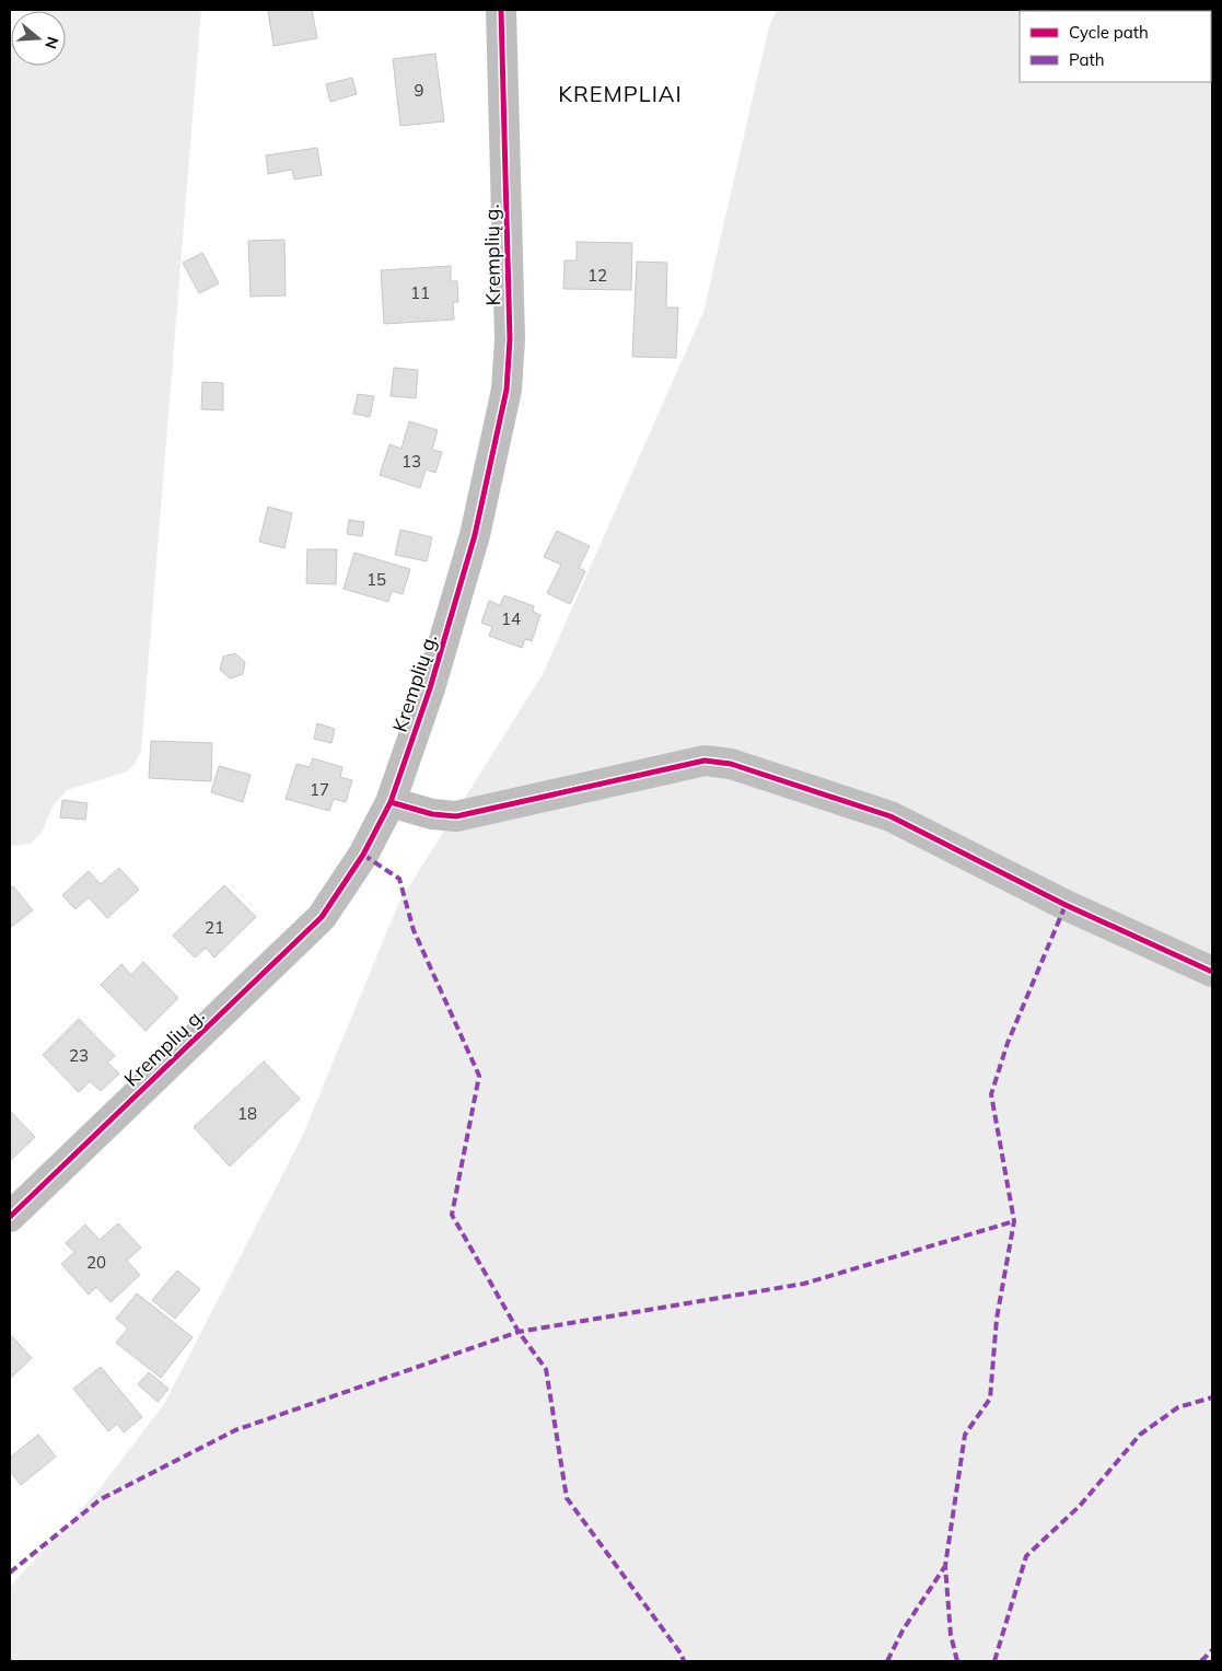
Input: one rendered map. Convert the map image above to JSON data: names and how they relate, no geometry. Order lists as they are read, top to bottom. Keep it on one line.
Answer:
{"streets":{"street":["Kremplių g."]},"districts":["KREMPLIAI"],"house_numbers":["9","12","11","13","15","14","17","21","23","18","20"],"legend":["Cycle path","Path"],"north":"right"}
